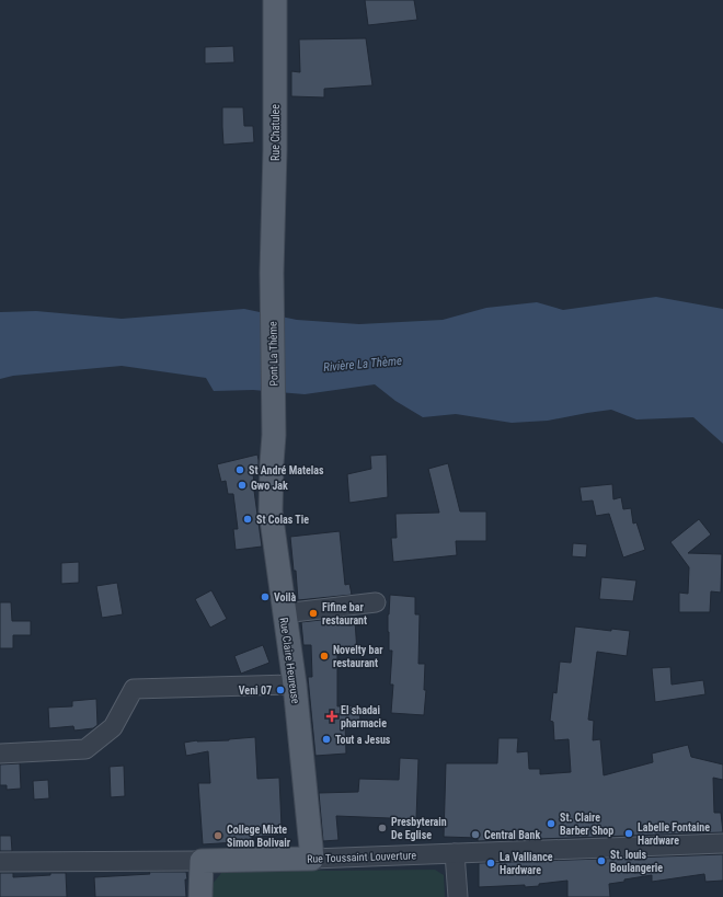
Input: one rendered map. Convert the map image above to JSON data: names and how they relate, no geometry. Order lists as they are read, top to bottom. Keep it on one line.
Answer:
{"streets":{"main road":["Rue Chatulee","Pont La Thème","Rue Claire Heureuse","Rue Toussaint Louverture"]},"crossings":[["Rue Chatulee","Pont La Thème"],["Pont La Thème","Rue Claire Heureuse"],["Rue Claire Heureuse","Rue Toussaint Louverture"]],"water":["Rivière La Thème"],"places":{"other":["St André Matelas","Gwo Jak","St Colas Tie","Voilà","Fifine bar restaurant","Novelty bar restaurant","Veni 07","Tout a Jesus","St. Claire Barber Shop","Presbyterain De Eglise","Labelle Fontaine Hardware","Central Bank","College Mixte Simon Bolivair","St. louis Boulangerie","La Valliance Hardware"],"health":["El shadai pharmacie"]}}
